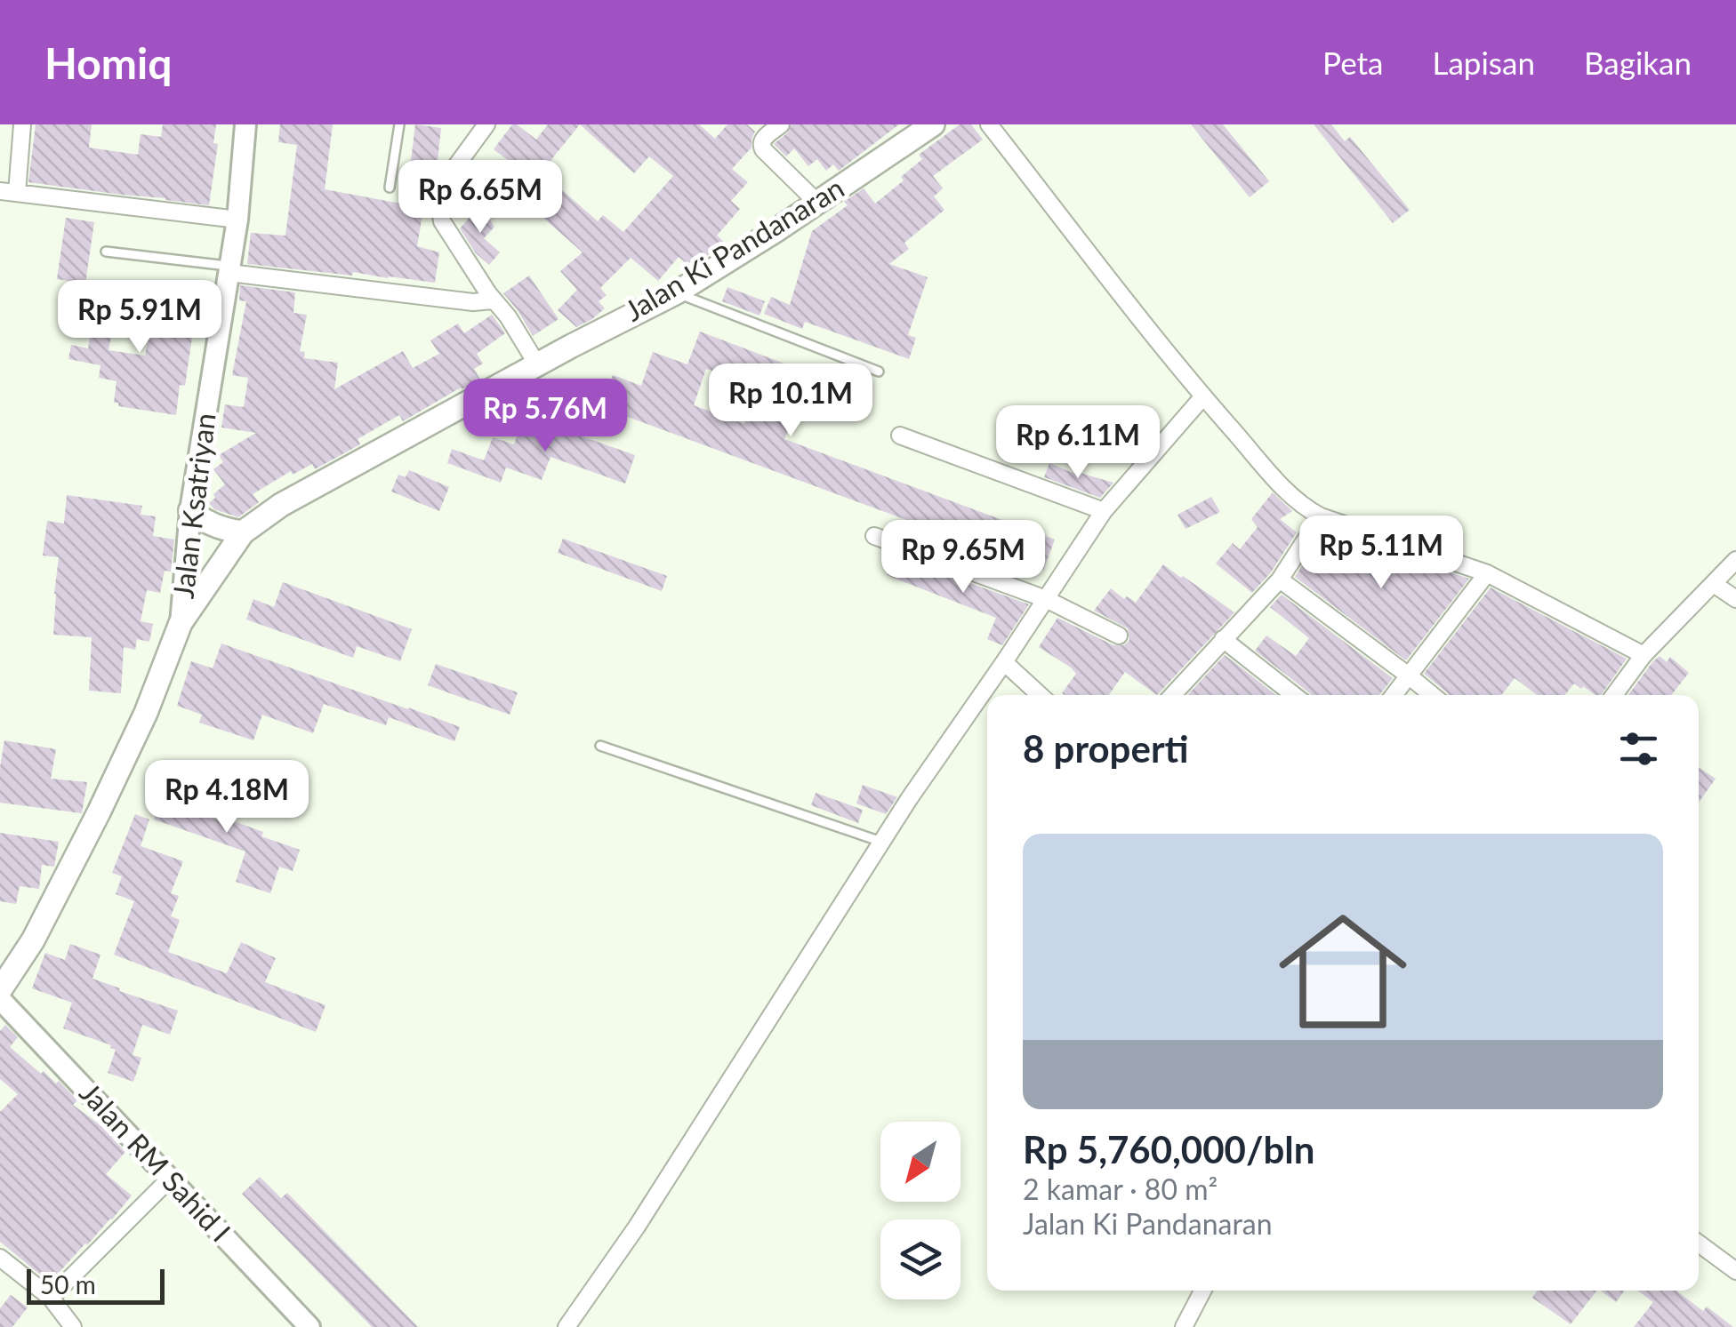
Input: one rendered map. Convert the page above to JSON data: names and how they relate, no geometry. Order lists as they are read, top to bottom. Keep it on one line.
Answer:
{"streets":{"main road":["Jalan Ki Pandanaran"],"street":["Jalan Ksatriyan","Jalan RM Sahid I"]},"crossings":[["Jalan Ki Pandanaran","Jalan Ksatriyan"]],"scale_bar":"50 m","north":"bottom left","page":{"header":"Homiq","nav":["Peta","Lapisan","Bagikan"],"price":["Rp 6.65M","Rp 5.91M","Rp 10.1M","Rp 5.76M","Rp 6.11M","Rp 5.11M","Rp 9.65M","Rp 4.18M"],"heading":"8 properti","list":[{"name":"Rp 5,760,000/bln","note":"2 kamar · 80 m² · Jalan Ki Pandanaran"}],"scale":"50 m"}}
